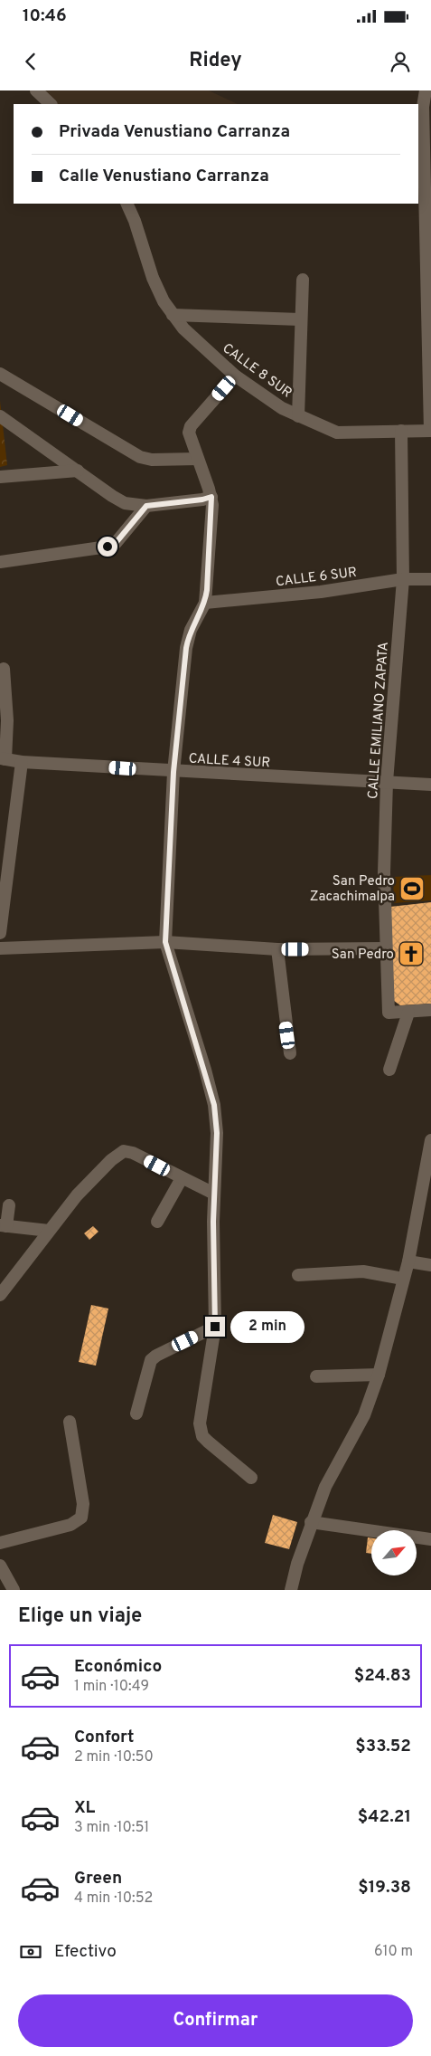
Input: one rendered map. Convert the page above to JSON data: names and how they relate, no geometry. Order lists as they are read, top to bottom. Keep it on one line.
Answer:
{"streets":{"street":["CALLE 8 SUR","CALLE 6 SUR","CALLE EMILIANO ZAPATA","CALLE 4 SUR"]},"crossings":[["CALLE 8 SUR","CALLE EMILIANO ZAPATA"],["CALLE 6 SUR","CALLE EMILIANO ZAPATA"],["CALLE EMILIANO ZAPATA","CALLE 4 SUR"]],"places":{"sports":["San Pedro Zacachimalpa"],"church":["San Pedro"]},"north":"top right","page":{"status":"10:46","header":"Ridey","banner":["Privada Venustiano Carranza","Calle Venustiano Carranza"],"bubble":"2 min","heading":"Elige un viaje","list":[{"name":"Económico","note":"1 min · 10:49","value":"$24.83"},{"name":"Confort","note":"2 min · 10:50","value":"$33.52"},{"name":"XL","note":"3 min · 10:51","value":"$42.21"},{"name":"Green","note":"4 min · 10:52","value":"$19.38"}],"pay":["Efectivo","610 m"],"buttons":"Confirmar"}}
